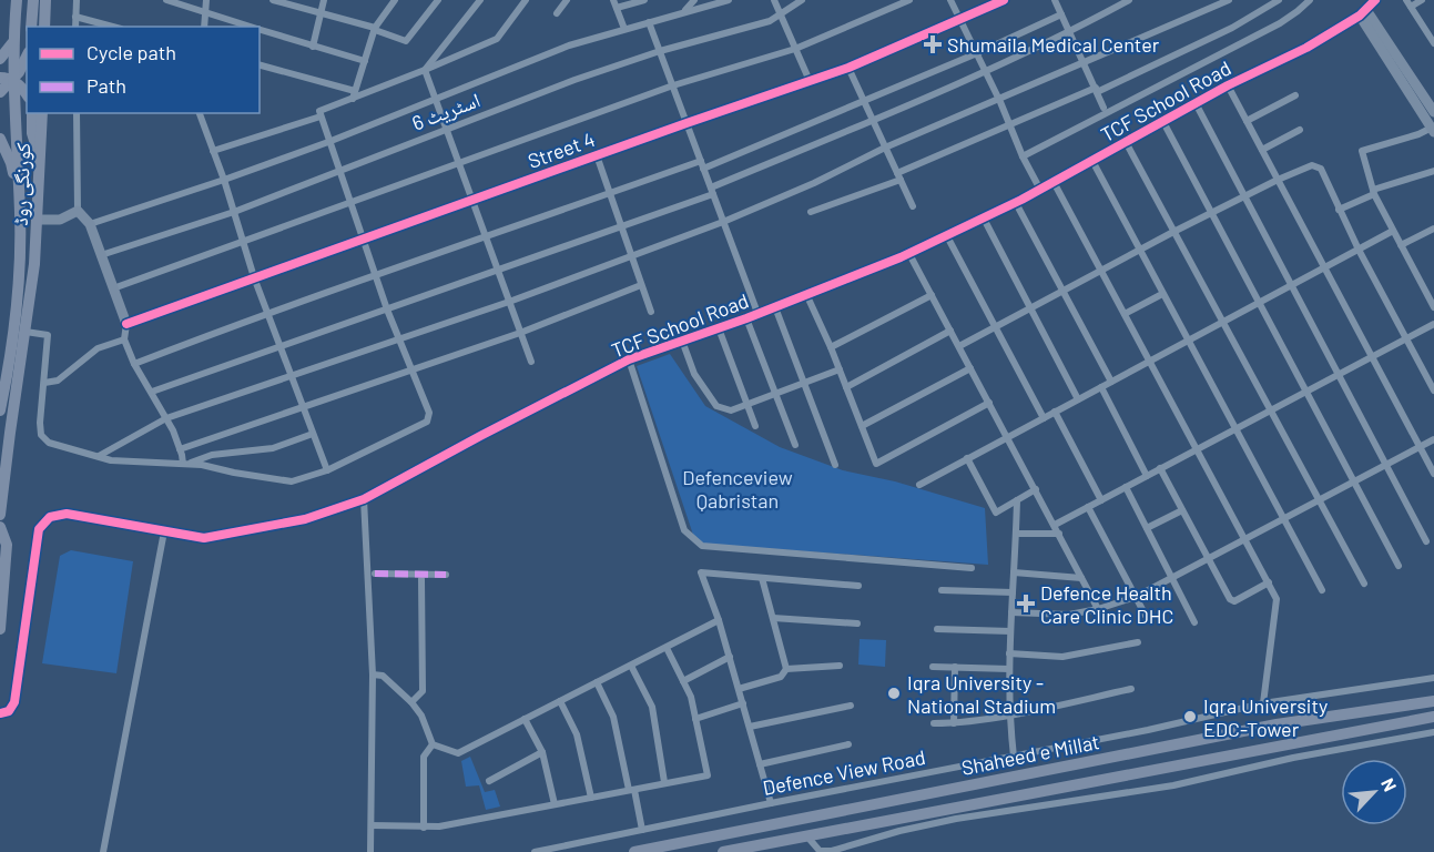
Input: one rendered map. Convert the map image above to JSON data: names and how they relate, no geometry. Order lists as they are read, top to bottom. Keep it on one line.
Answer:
{"streets":{"main road":["کورنگی روڈ","Shaheed e Millat"],"street":["TCF School Road","اسٹریٹ 6","Street 4","Defence View Road"]},"parks":["Defenceview Qabristan"],"places":{"health":["Shumaila Medical Center","Defence Health Care Clinic DHC"],"other":["Iqra University - National Stadium","Iqra University EDC-Tower"]},"legend":["Cycle path","Path"],"north":"top right"}
